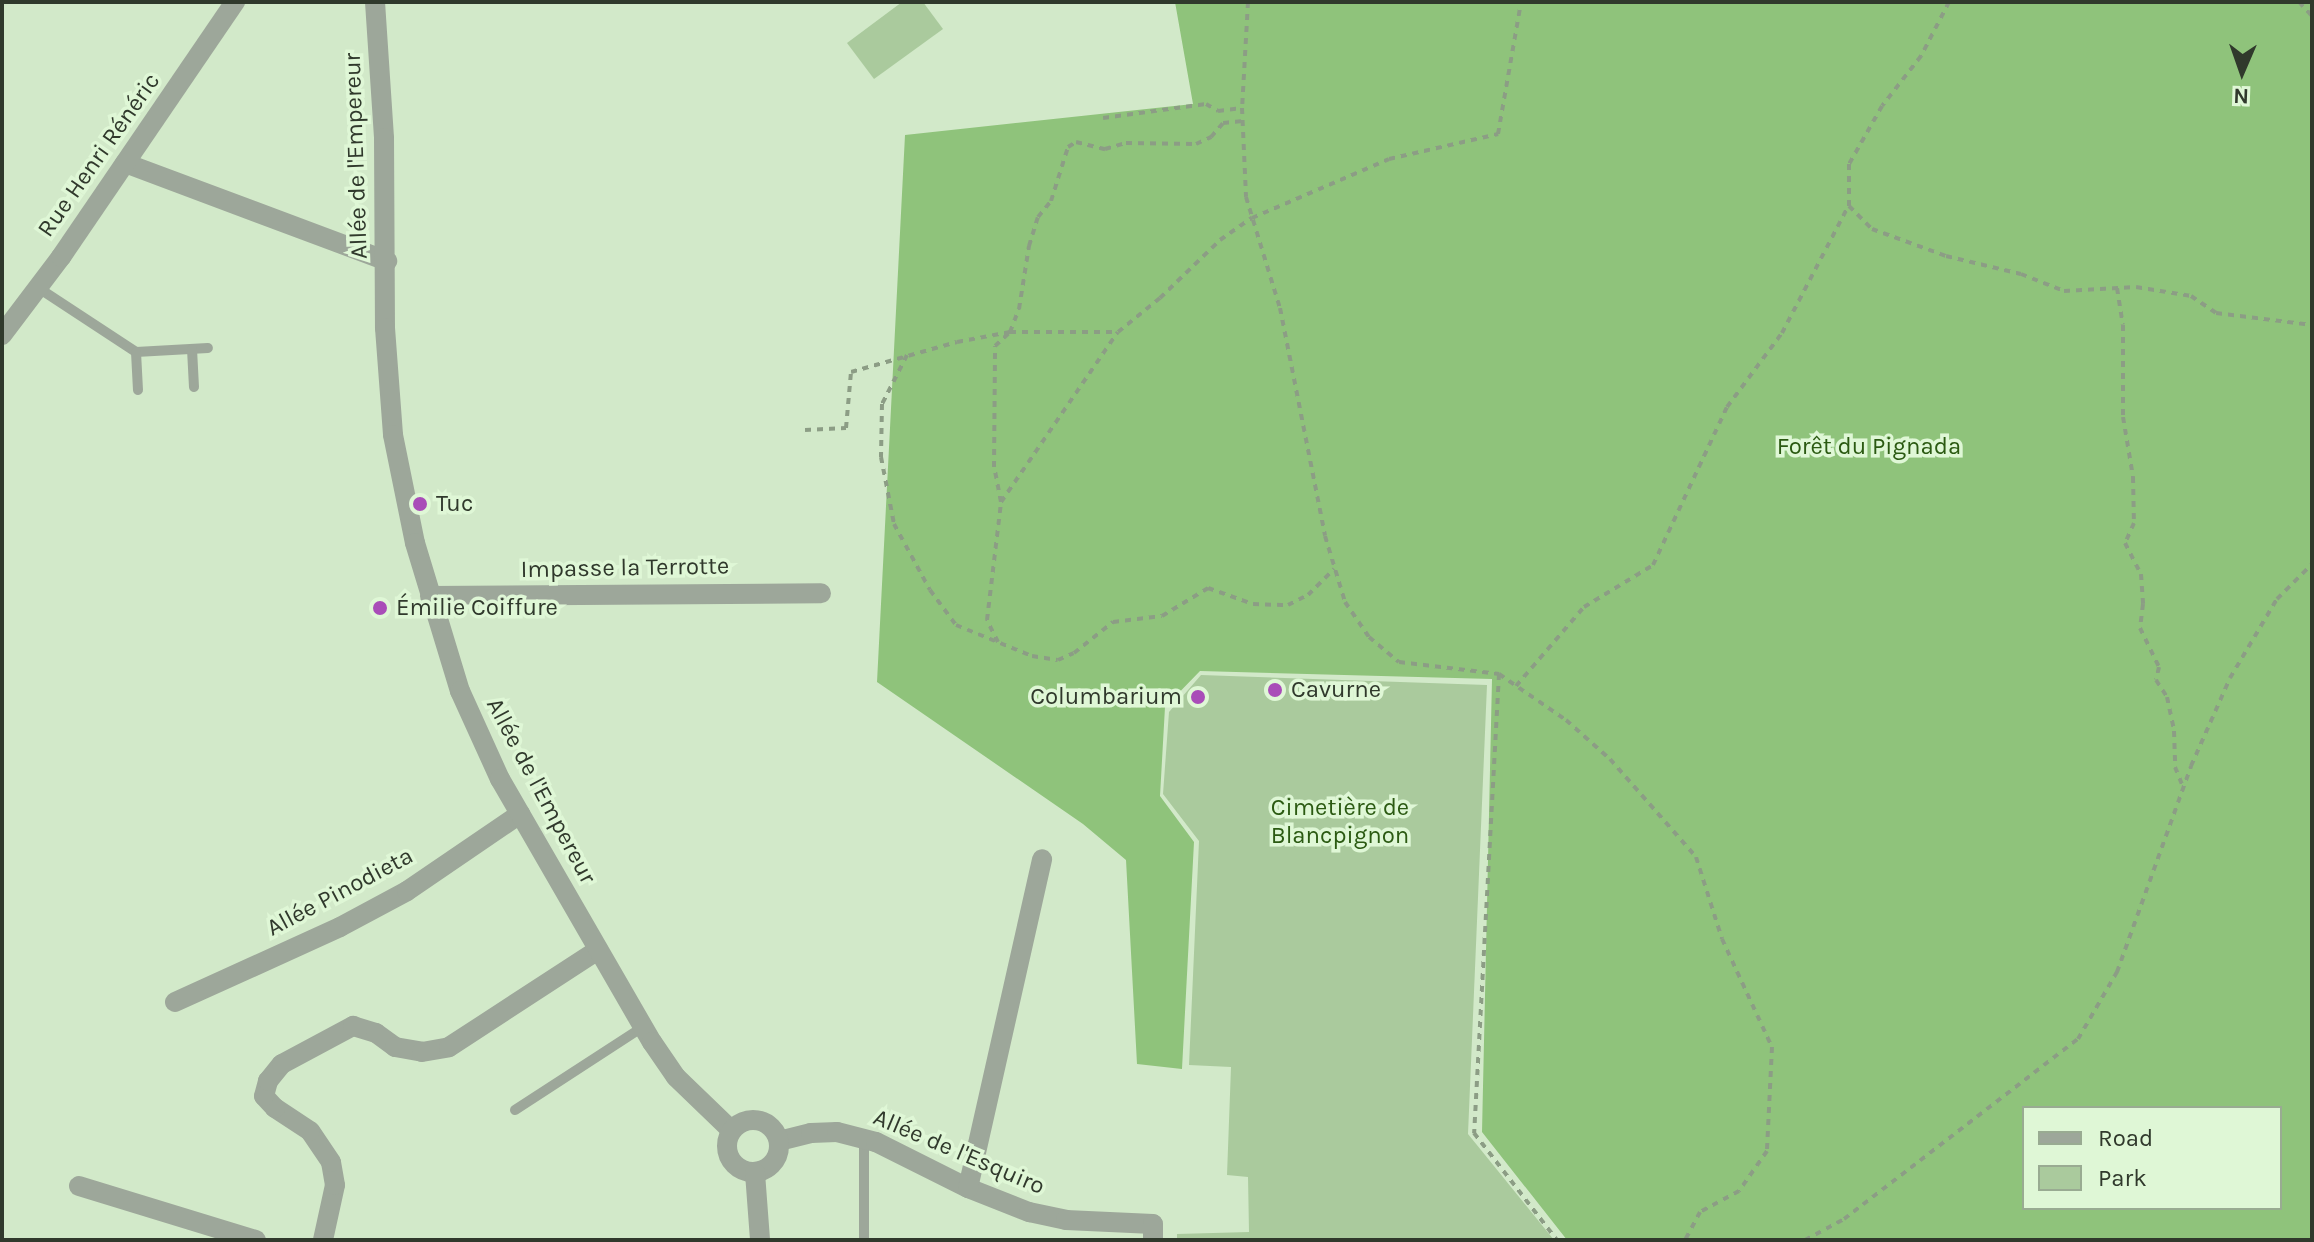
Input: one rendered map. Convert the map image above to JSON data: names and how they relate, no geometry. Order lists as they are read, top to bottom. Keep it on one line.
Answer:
{"streets":{"street":["Rue Henri Rénéric","Allée de l'Empereur","Impasse la Terrotte","Allée Pinodieta","Allée de l'Esquiro"]},"crossings":[["Allée de l'Empereur","Impasse la Terrotte"],["Allée de l'Empereur","Allée Pinodieta"],["Allée de l'Empereur","Allée de l'Esquiro"]],"parks":["Forêt du Pignada","Cimetière de Blancpignon"],"places":["Tuc","Émilie Coiffure","Cavurne","Columbarium"],"legend":["Road","Park"],"north":"bottom"}
